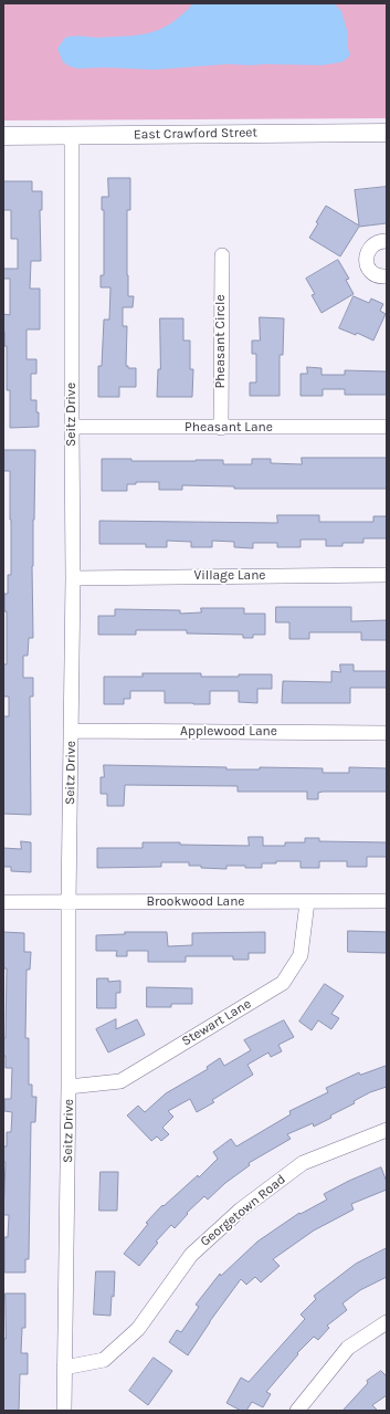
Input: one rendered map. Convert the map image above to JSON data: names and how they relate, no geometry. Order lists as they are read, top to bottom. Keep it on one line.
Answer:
{"streets":{"street":["East Crawford Street","Pheasant Circle","Seitz Drive","Pheasant Lane","Village Lane","Applewood Lane","Brookwood Lane","Stewart Lane","Georgetown Road"]},"crossings":[["East Crawford Street","Seitz Drive"],["Pheasant Circle","Pheasant Lane"],["Seitz Drive","Pheasant Lane"],["Seitz Drive","Village Lane"],["Seitz Drive","Applewood Lane"],["Seitz Drive","Brookwood Lane"],["Seitz Drive","Stewart Lane"],["Seitz Drive","Georgetown Road"],["Brookwood Lane","Stewart Lane"]]}
